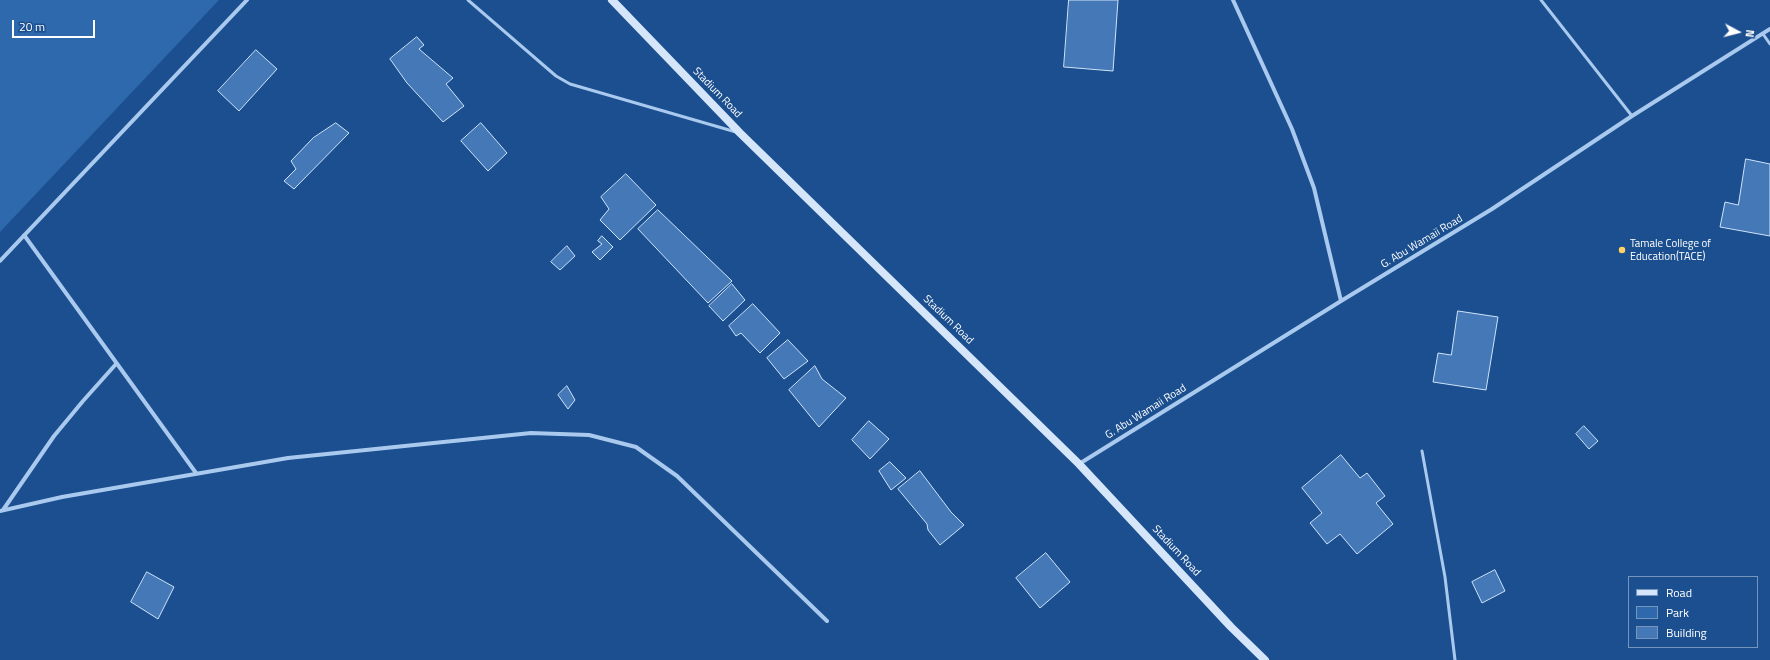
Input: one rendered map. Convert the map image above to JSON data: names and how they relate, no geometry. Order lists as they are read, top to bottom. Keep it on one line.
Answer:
{"streets":{"main road":["Stadium Road"],"street":["G. Abu Wamaii Road"]},"crossings":[["Stadium Road","G. Abu Wamaii Road"]],"places":["Tamale College of Education(TACE)"],"legend":["Road","Park","Building"],"scale_bar":"20 m","north":"right"}
